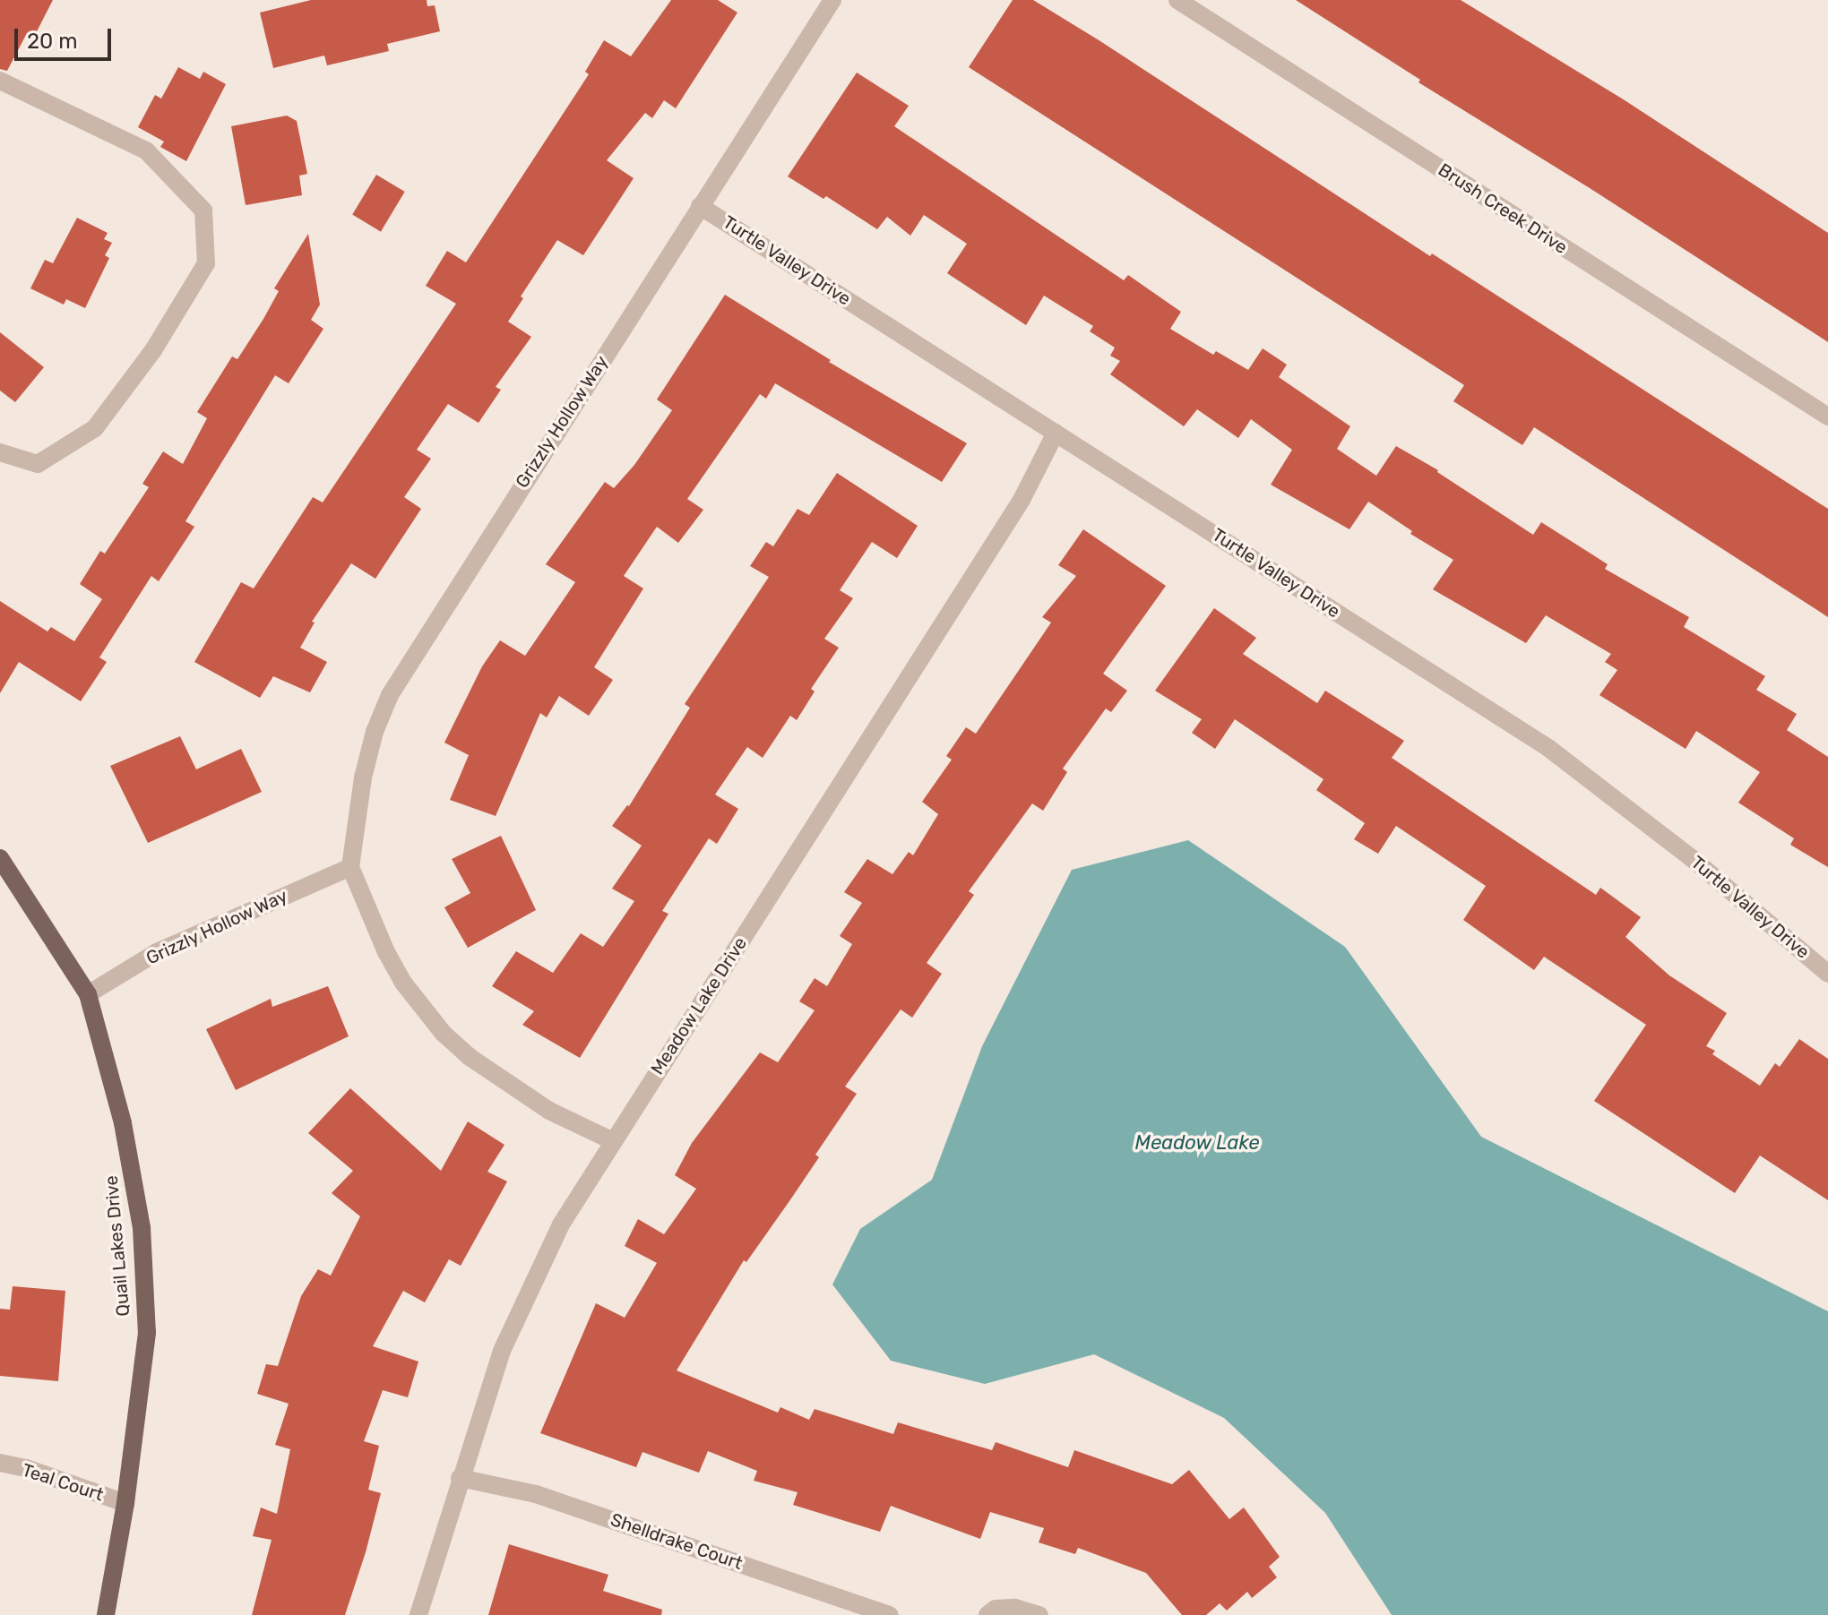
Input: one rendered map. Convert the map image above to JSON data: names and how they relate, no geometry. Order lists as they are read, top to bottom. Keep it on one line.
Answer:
{"streets":{"main road":["Quail Lakes Drive"],"street":["Brush Creek Drive","Turtle Valley Drive","Grizzly Hollow Way","Meadow Lake Drive","Teal Court","Shelldrake Court"]},"crossings":[["Turtle Valley Drive","Grizzly Hollow Way"],["Turtle Valley Drive","Meadow Lake Drive"],["Grizzly Hollow Way","Quail Lakes Drive"],["Meadow Lake Drive","Shelldrake Court"],["Quail Lakes Drive","Teal Court"]],"water":["Meadow Lake"],"scale_bar":"20 m"}
